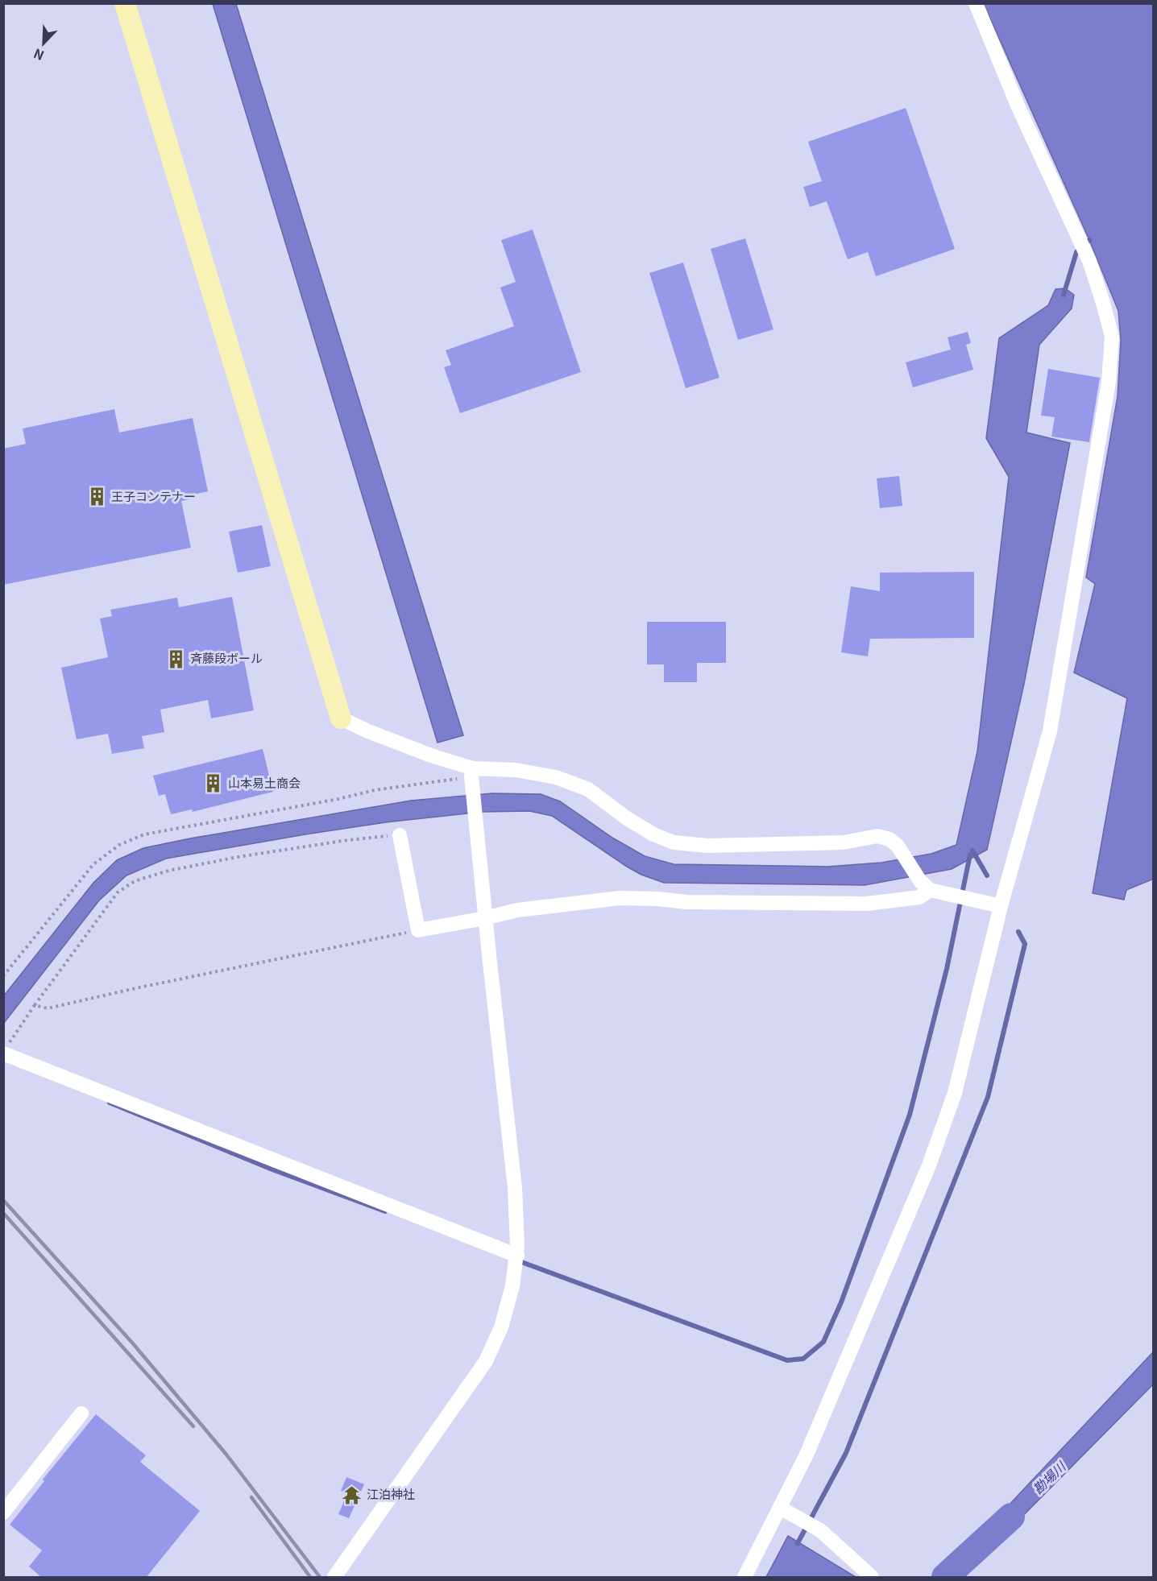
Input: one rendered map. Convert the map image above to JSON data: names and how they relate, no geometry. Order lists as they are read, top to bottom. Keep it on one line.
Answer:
{"water":["勘場川"],"places":{"building":["王子コンテナー","斉藤段ボール","山本易土商会"],"temple":["江泊神社"]},"north":"bottom left"}
